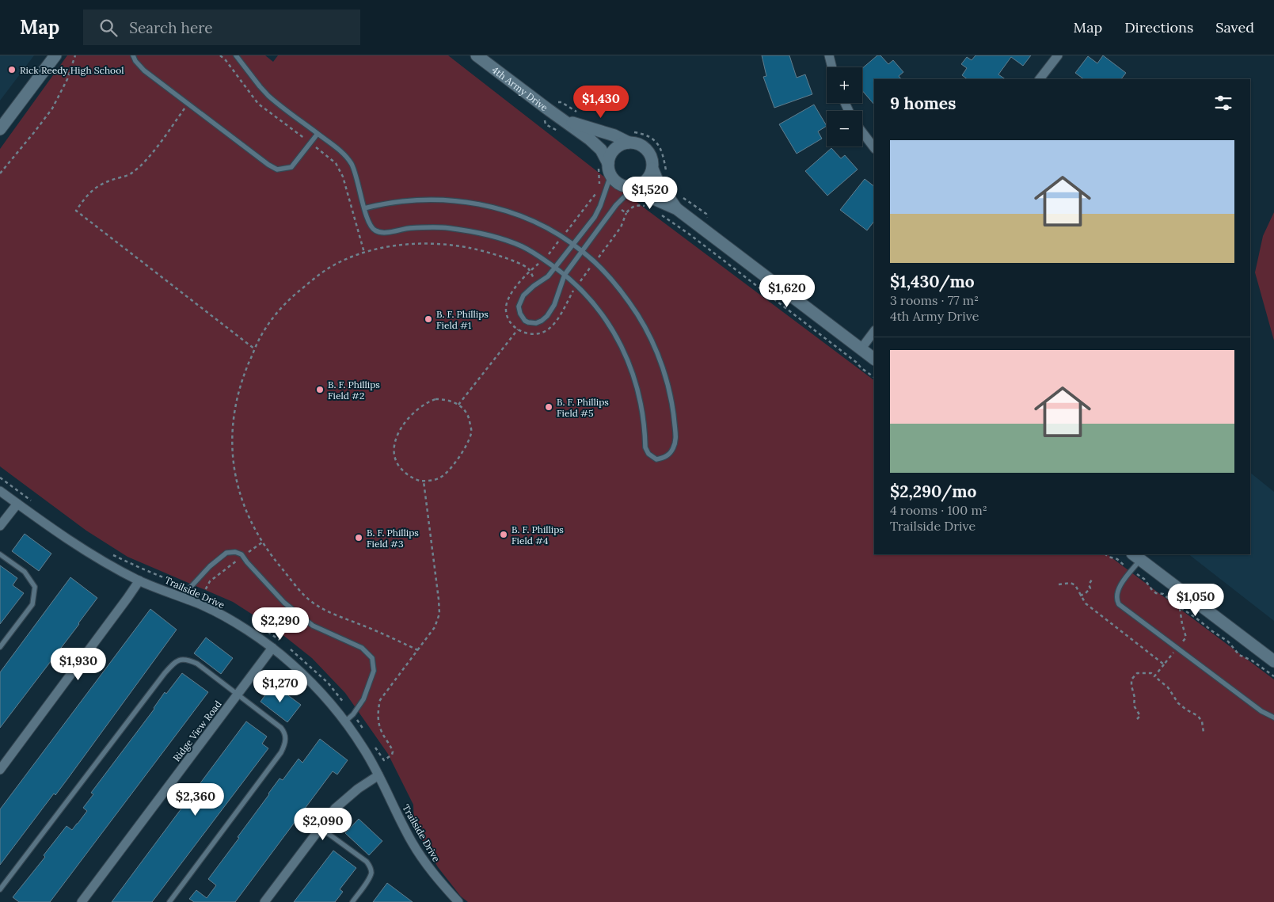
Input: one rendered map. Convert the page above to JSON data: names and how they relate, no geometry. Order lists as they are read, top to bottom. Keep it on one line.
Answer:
{"streets":{"street":["4th Army Drive","Trailside Drive","Ridge View Road"]},"crossings":[["Trailside Drive","Ridge View Road"]],"places":["Rick Reedy High School","B. F. Phillips Field #1","B. F. Phillips Field #2","B. F. Phillips Field #5","B. F. Phillips Field #4","B. F. Phillips Field #3"],"page":{"header":"Map","search":"Search here","nav":["Map","Directions","Saved"],"map_buttons":["+","−"],"heading":"9 homes","price":["$1,430","$1,520","$1,620","$1,050","$2,290","$1,930","$1,270","$2,360","$2,090"],"list":[{"name":"$1,430/mo","note":"3 rooms · 77 m² · 4th Army Drive"},{"name":"$2,290/mo","note":"4 rooms · 100 m² · Trailside Drive"}]}}
